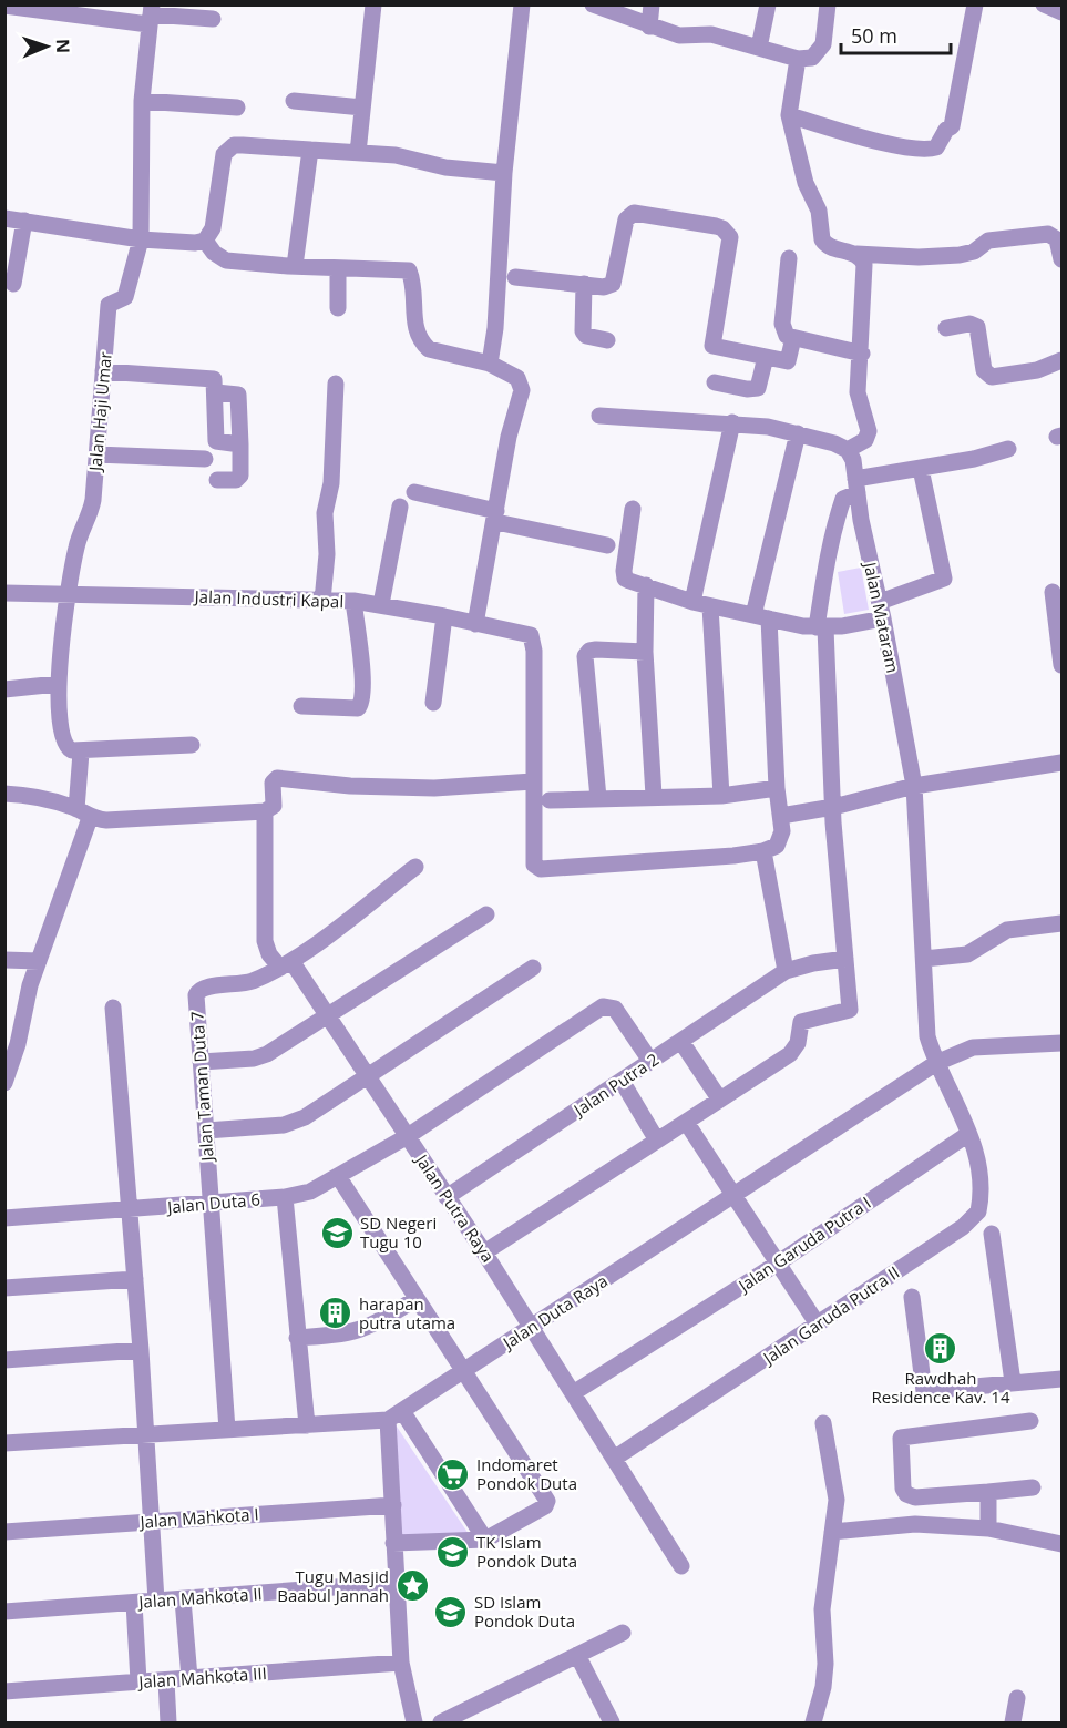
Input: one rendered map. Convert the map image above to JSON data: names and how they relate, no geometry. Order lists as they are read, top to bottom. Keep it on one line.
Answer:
{"streets":{"street":["Jalan Haji Umar","Jalan Industri Kapal","Jalan Mataram","Jalan Putra 2","Jalan Taman Duta 7","Jalan Duta 6","Jalan Putra Raya","Jalan Garuda Putra I","Jalan Duta Raya","Jalan Garuda Putra II","Jalan Mahkota I","Jalan Mahkota II","Jalan Mahkota III"]},"crossings":[["Jalan Haji Umar","Jalan Industri Kapal"],["Jalan Industri Kapal","Jalan Putra Raya"],["Jalan Mataram","Jalan Duta Raya"],["Jalan Putra 2","Jalan Duta 6"],["Jalan Putra 2","Jalan Putra Raya"],["Jalan Taman Duta 7","Jalan Duta 6"],["Jalan Taman Duta 7","Jalan Putra Raya"],["Jalan Taman Duta 7","Jalan Duta Raya"],["Jalan Duta 6","Jalan Putra Raya"],["Jalan Putra Raya","Jalan Garuda Putra I"],["Jalan Putra Raya","Jalan Duta Raya"],["Jalan Putra Raya","Jalan Garuda Putra II"],["Jalan Garuda Putra I","Jalan Garuda Putra II"]],"places":{"school or university":["SD Negeri Tugu 10","TK Islam Pondok Duta","SD Islam Pondok Duta"],"building":["harapan putra utama","Rawdhah Residence Kav. 14"],"supermarket":["Indomaret Pondok Duta"],"place":["Tugu Masjid Baabul Jannah"]},"scale_bar":"50 m","north":"right"}
